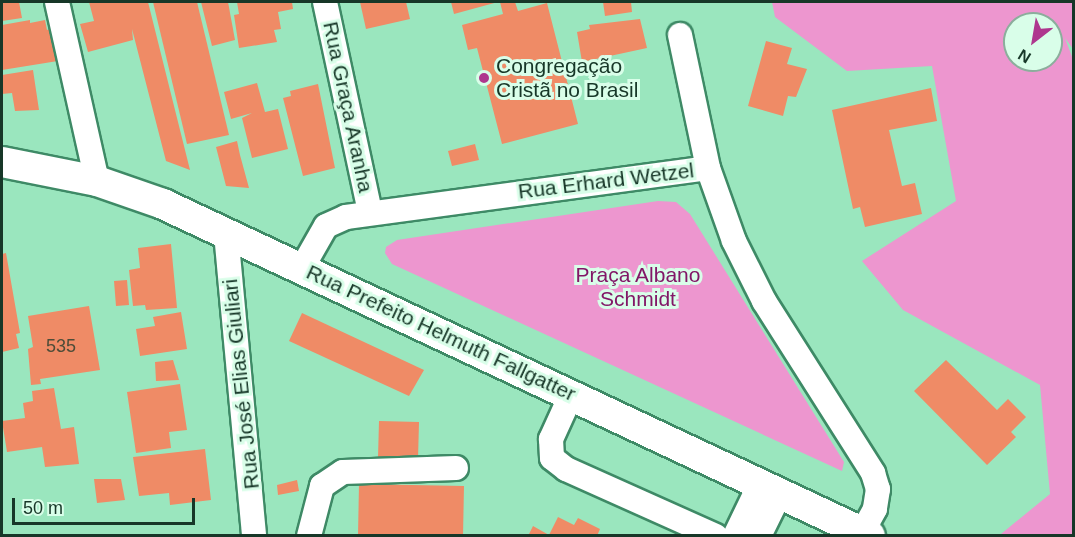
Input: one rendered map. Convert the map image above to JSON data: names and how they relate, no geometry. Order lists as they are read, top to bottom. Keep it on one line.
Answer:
{"streets":{"main road":["Rua Prefeito Helmuth Fallgatter"],"street":["Rua Graça Aranha","Rua Erhard Wetzel","Rua José Elias Giuliari"]},"crossings":[["Rua Graça Aranha","Rua Erhard Wetzel"],["Rua Erhard Wetzel","Rua Prefeito Helmuth Fallgatter"],["Rua Prefeito Helmuth Fallgatter","Rua José Elias Giuliari"]],"parks":["Praça Albano Schmidt"],"places":["Congregação Cristã no Brasil"],"house_numbers":["535"],"scale_bar":"50 m","north":"bottom left"}
